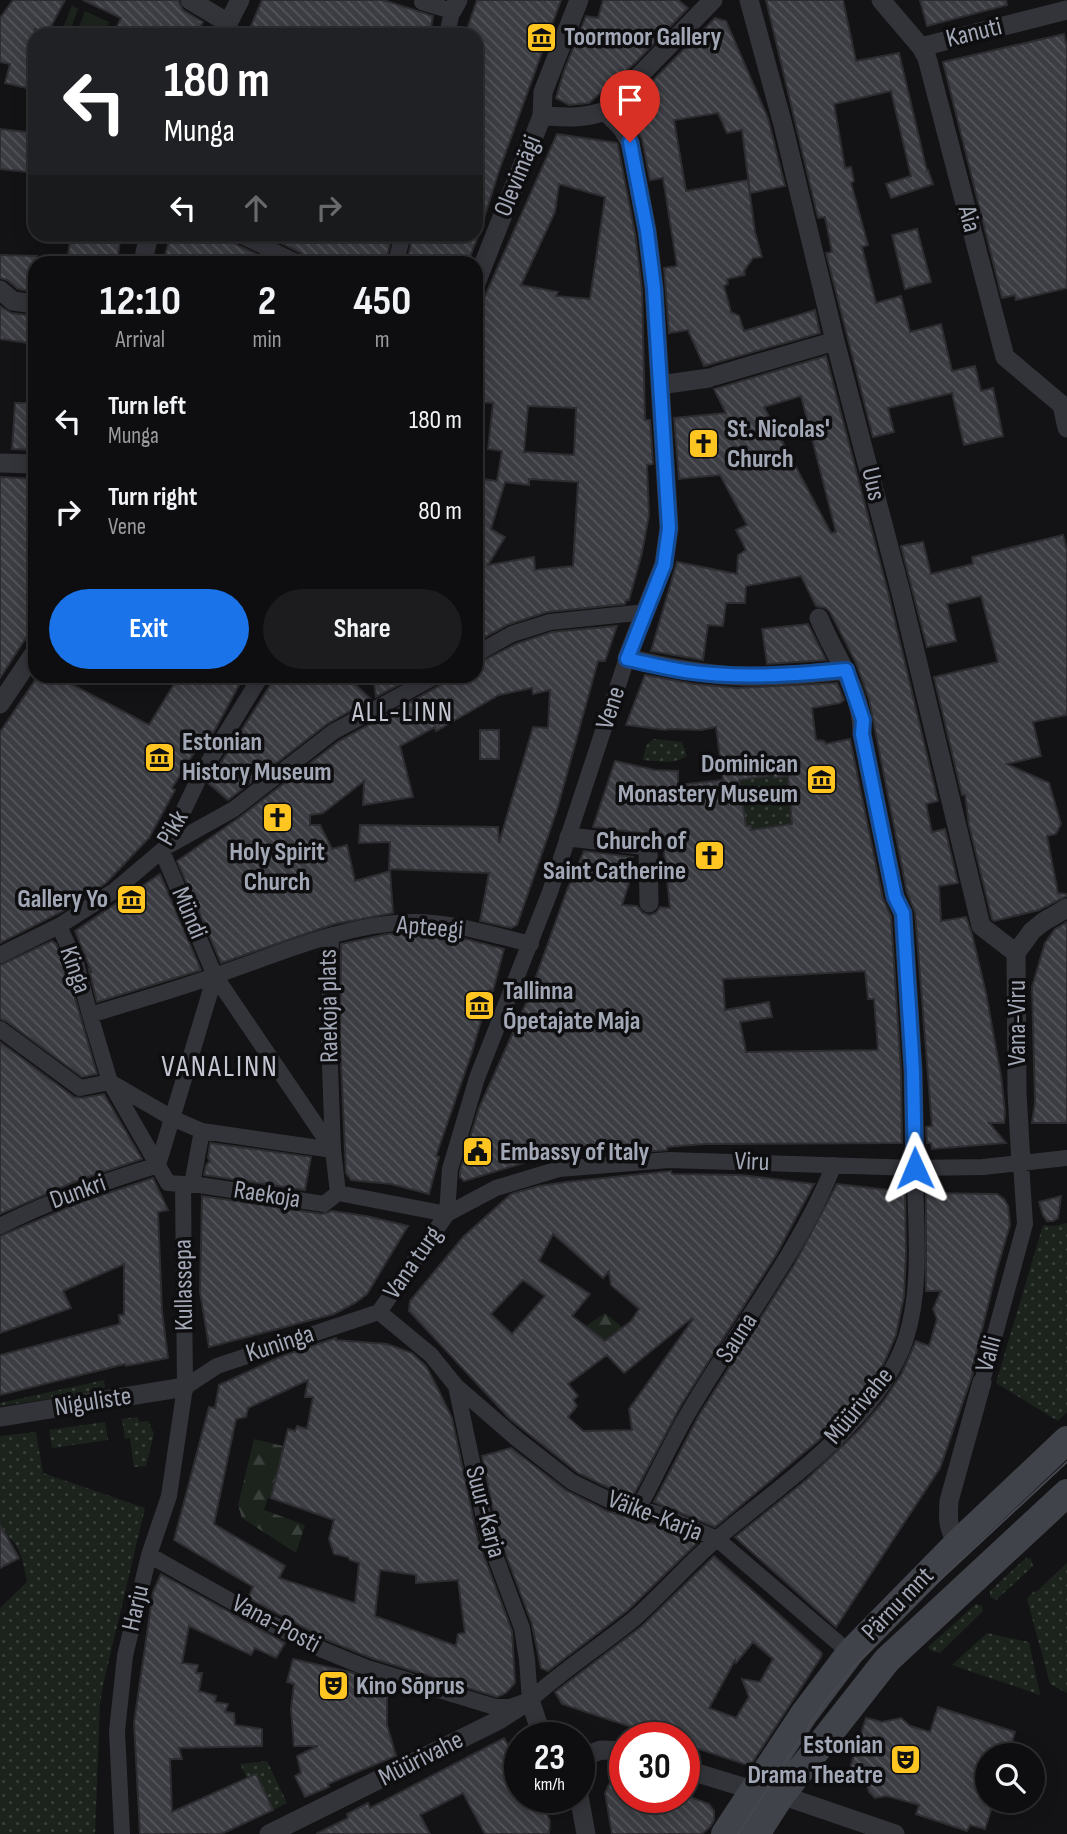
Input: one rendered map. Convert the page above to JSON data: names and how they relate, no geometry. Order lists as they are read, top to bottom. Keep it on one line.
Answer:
{"streets":{"main road":["Pärnu mnt"],"street":["Kanuti","Olevimägi","Aia","Uus","Vene","Pikk","Mündi","Apteegi","Kinga","Raekoja plats","Vana-Viru","Viru","Dunkri","Raekoja","Vana turg","Kullassepa","Sauna","Kuninga","Valli","Niguliste","Müürivahe","Suur-Karja","Väike-Karja","Harju","Vana-Posti"]},"crossings":[["Kanuti","Aia"],["Olevimägi","Vene"],["Uus","Vana-Viru"],["Vene","Apteegi"],["Vene","Viru"],["Vene","Vana turg"],["Pikk","Mündi"],["Pikk","Kinga"],["Mündi","Raekoja plats"],["Apteegi","Raekoja plats"],["Kinga","Raekoja plats"],["Vana-Viru","Viru"],["Vana-Viru","Valli"],["Viru","Vana turg"],["Viru","Sauna"],["Viru","Valli"],["Viru","Müürivahe"],["Raekoja","Kullassepa"],["Vana turg","Kuninga"],["Vana turg","Suur-Karja"],["Kullassepa","Kuninga"],["Kullassepa","Niguliste"],["Kullassepa","Harju"],["Sauna","Väike-Karja"],["Kuninga","Niguliste"],["Kuninga","Suur-Karja"],["Kuninga","Harju"],["Valli","Pärnu mnt"],["Niguliste","Harju"],["Müürivahe","Suur-Karja"],["Müürivahe","Väike-Karja"],["Müürivahe","Vana-Posti"],["Suur-Karja","Väike-Karja"],["Suur-Karja","Vana-Posti"],["Väike-Karja","Pärnu mnt"],["Harju","Vana-Posti"]],"districts":["ALL-LINN","VANALINN"],"places":{"museum":["Toormoor Gallery","Estonian History Museum","Dominican Monastery Museum","Gallery Yo","Tallinna Õpetajate Maja"],"church":["St. Nicolas' Church","Holy Spirit Church","Church of Saint Catherine"],"public building":["Embassy of Italy"],"theatre":["Kino Sõprus","Estonian Drama Theatre"]},"page":{"turn":["180 m","Munga"],"eta":["12:10","Arrival","2","min","450","m"],"list":[{"name":"Turn left","note":"Munga","value":"180 m"},{"name":"Turn right","note":"Vene","value":"80 m"}],"buttons":["Exit","Share"],"speed":"23 km/h","limit":"30"}}
